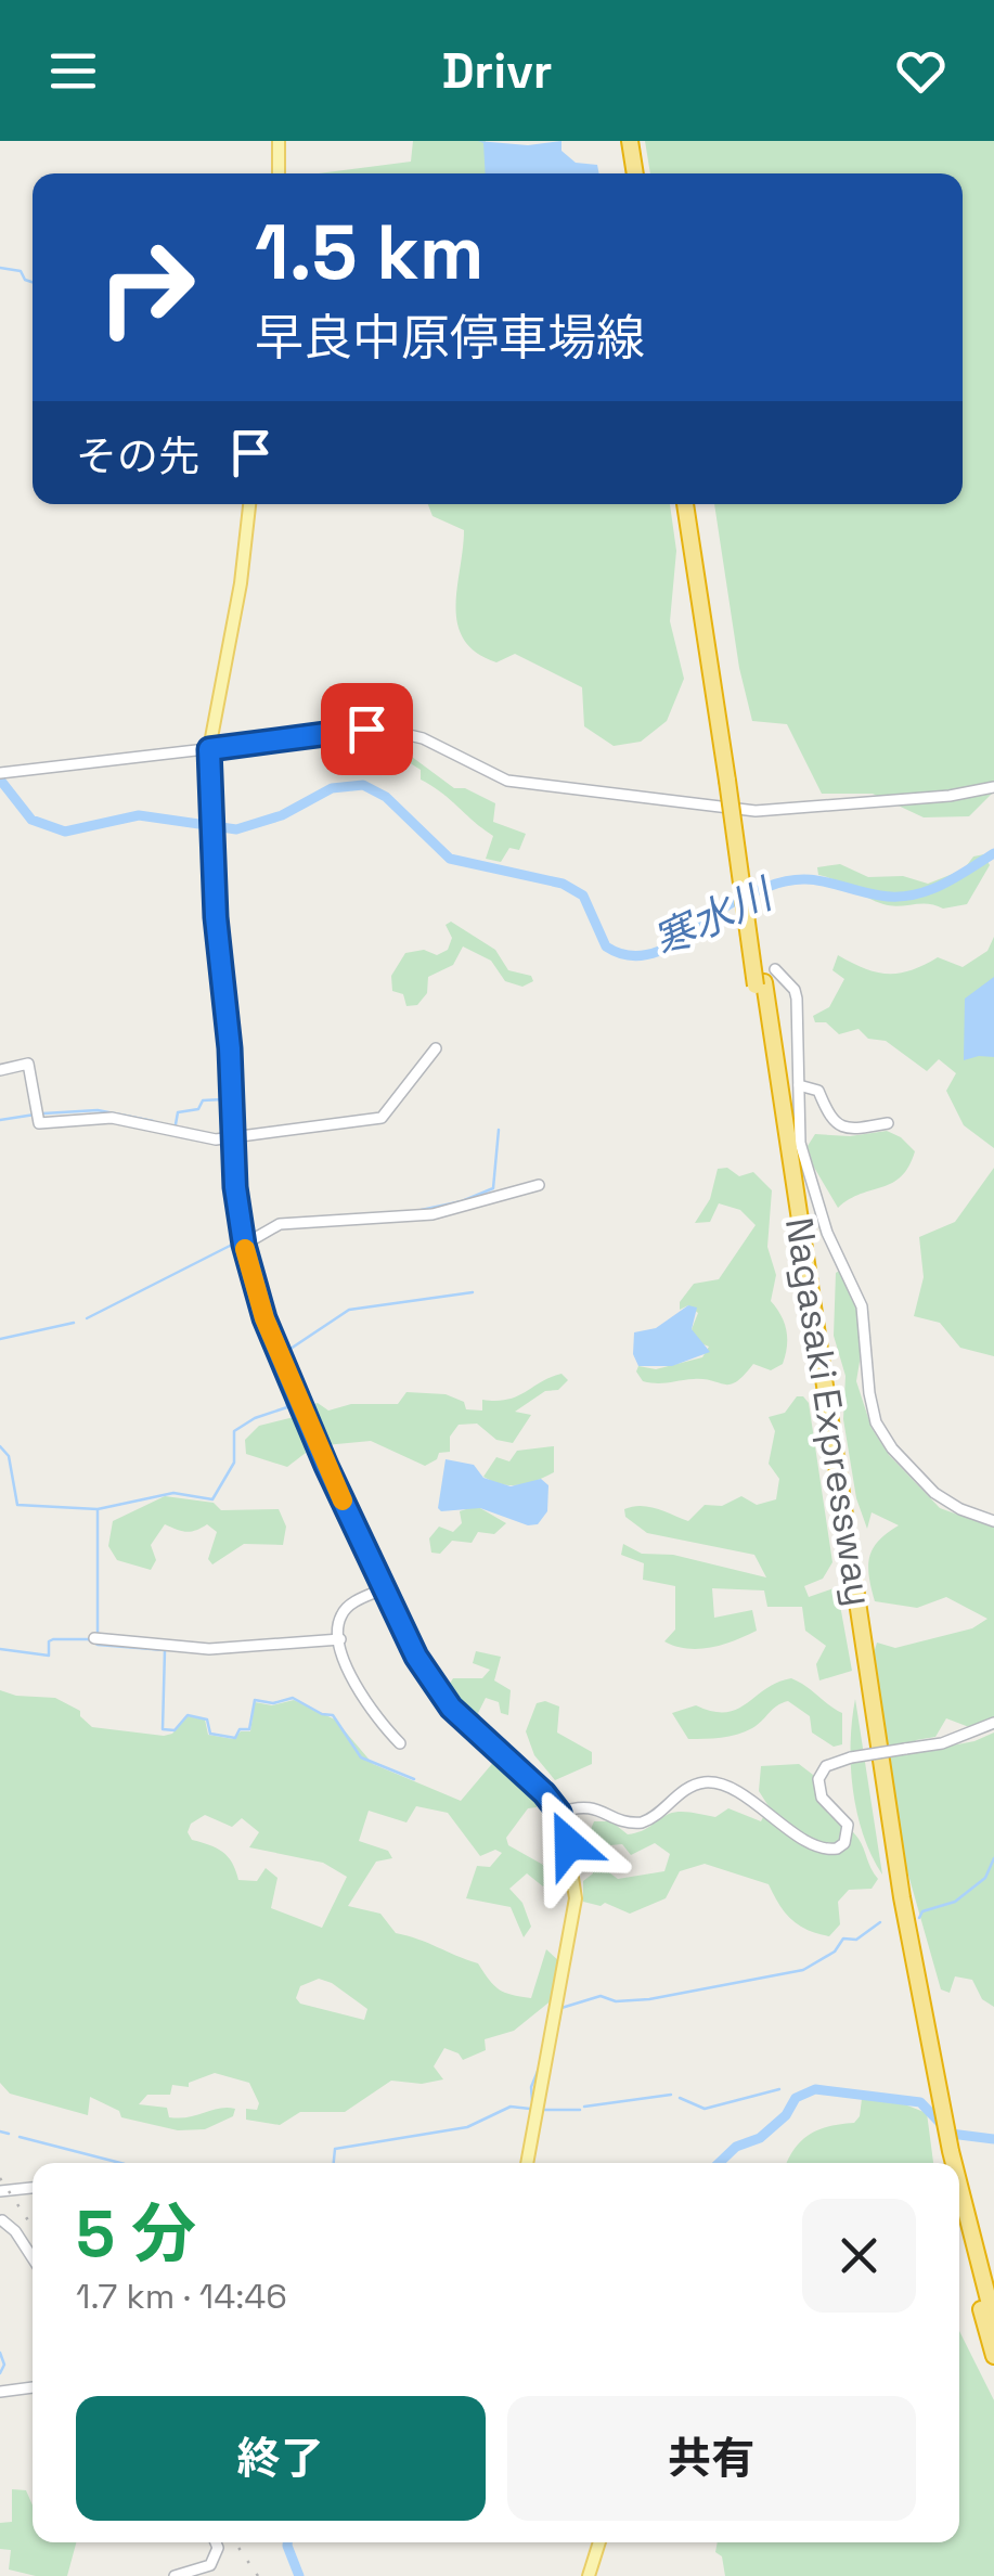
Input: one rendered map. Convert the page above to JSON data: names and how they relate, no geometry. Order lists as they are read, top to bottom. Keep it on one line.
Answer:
{"streets":{"highway":["Nagasaki Expressway"]},"water":["寒水川"],"page":{"header":"Drivr","turn":["1.5 km","早良中原停車場線"],"then":"その先","heading":["5 分","1.7 km · 14:46"],"buttons":["終了","共有"]}}
